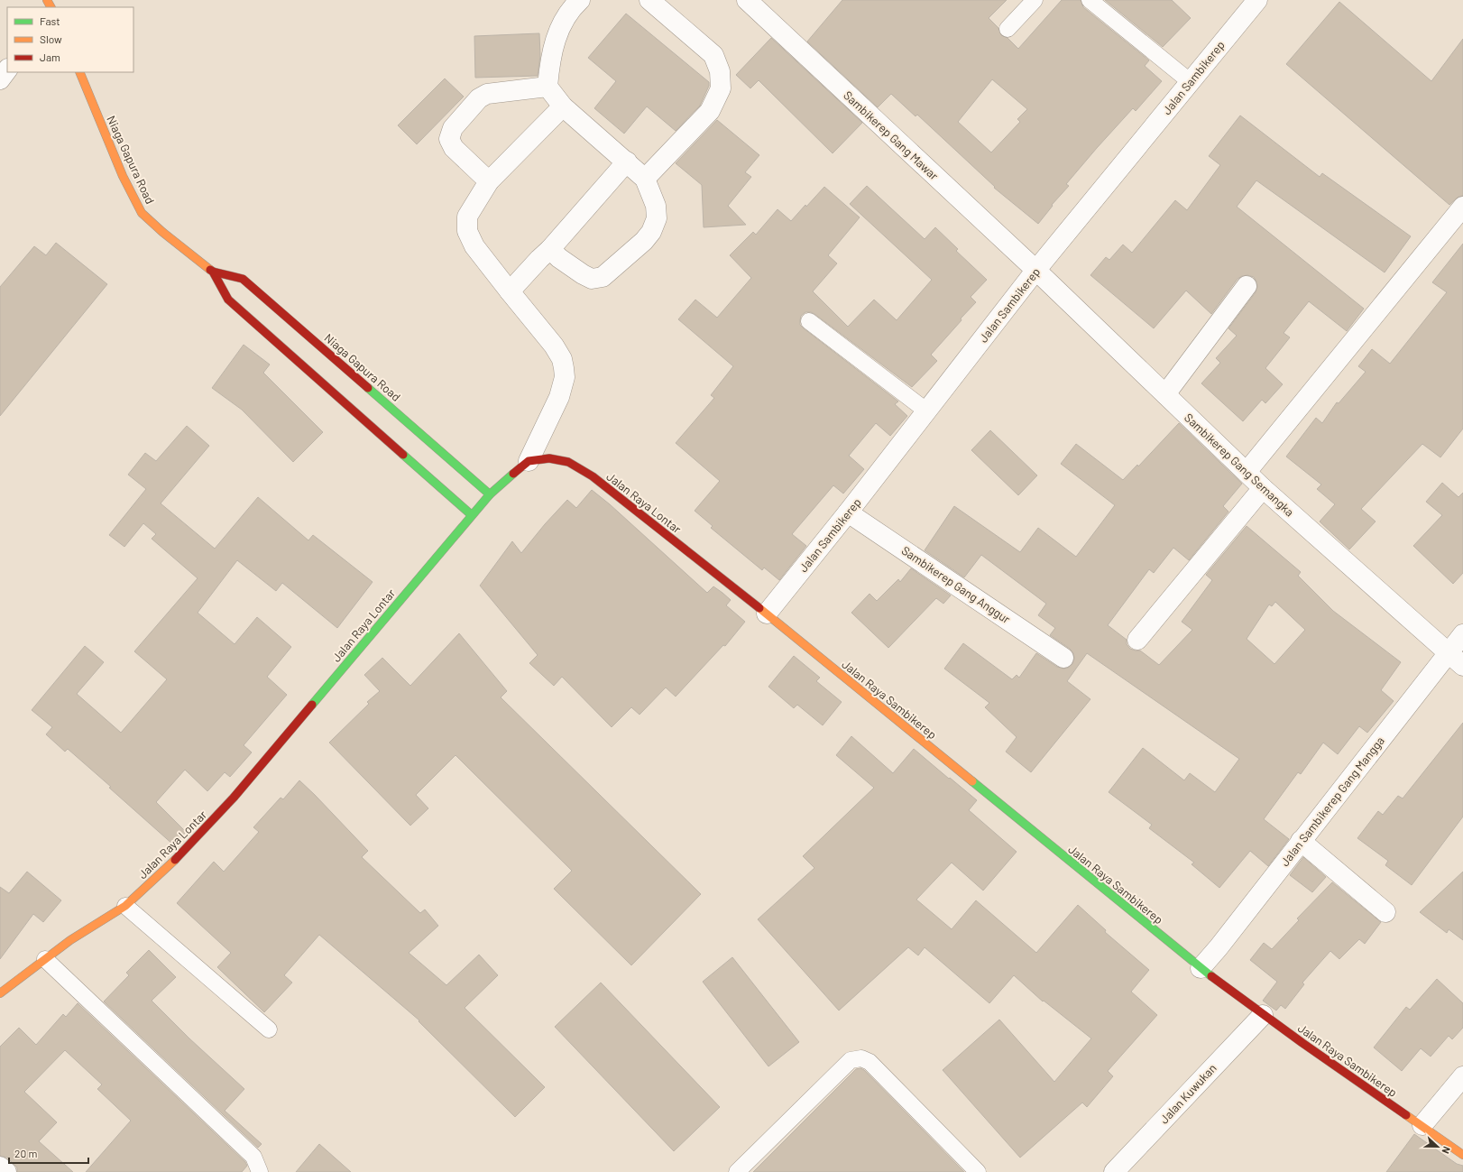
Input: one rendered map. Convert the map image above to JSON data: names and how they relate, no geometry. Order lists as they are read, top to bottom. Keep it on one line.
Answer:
{"streets":{"street":["Jalan Sambikerep","Sambikerep Gang Mawar","Niaga Gapura Road","Sambikerep Gang Semangka","Jalan Raya Lontar","Sambikerep Gang Anggur","Jalan Raya Sambikerep","Jalan Sambikerep Gang Mangga","Jalan Kuwukan"]},"crossings":[["Jalan Sambikerep","Sambikerep Gang Mawar"],["Jalan Sambikerep","Sambikerep Gang Semangka"],["Jalan Sambikerep","Jalan Raya Lontar"],["Jalan Sambikerep","Sambikerep Gang Anggur"],["Jalan Sambikerep","Jalan Raya Sambikerep"],["Sambikerep Gang Mawar","Sambikerep Gang Semangka"],["Niaga Gapura Road","Jalan Raya Lontar"],["Sambikerep Gang Semangka","Jalan Sambikerep Gang Mangga"],["Jalan Raya Lontar","Jalan Raya Sambikerep"],["Jalan Raya Sambikerep","Jalan Sambikerep Gang Mangga"],["Jalan Raya Sambikerep","Jalan Kuwukan"]],"legend":["Fast","Slow","Jam"],"scale_bar":"20 m","north":"right"}
